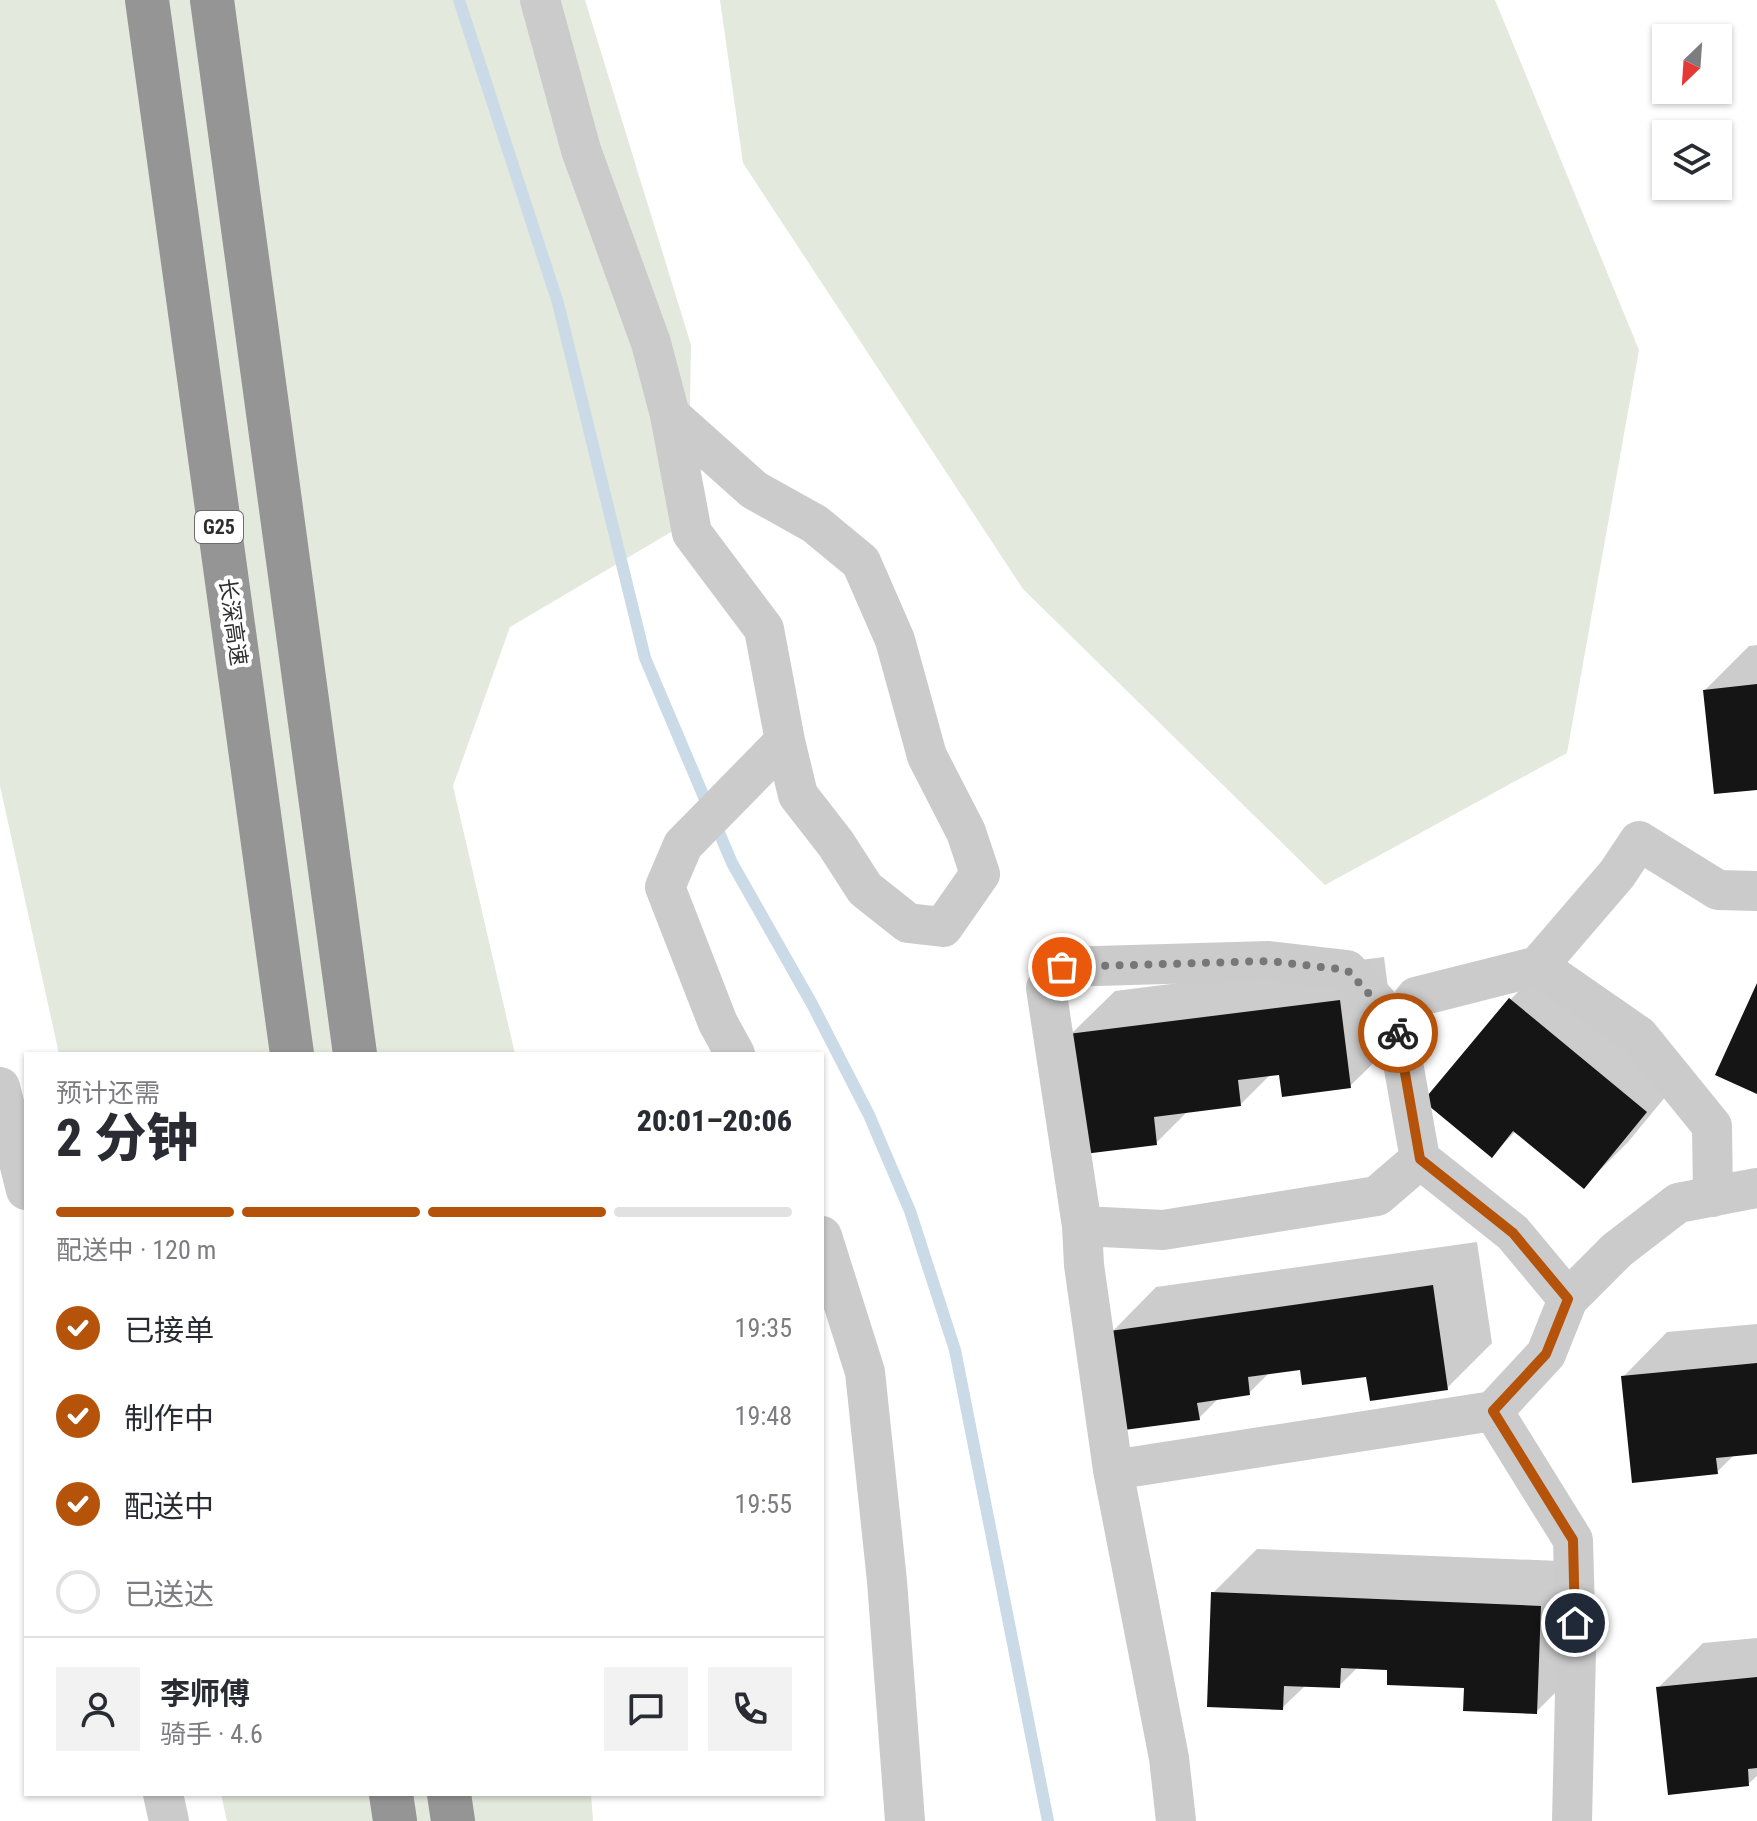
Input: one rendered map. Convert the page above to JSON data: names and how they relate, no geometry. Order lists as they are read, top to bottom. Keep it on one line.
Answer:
{"streets":{"highway":["G25","长深高速"]},"north":"bottom left","page":{"heading":["2 分钟","预计还需","20:01–20:06"],"panel":["李师傅","骑手 · 4.6"],"bar":"配送中 · 120 m","list":[["已接单","19:35"],["制作中","19:48"],["配送中","19:55"],"已送达"]}}
